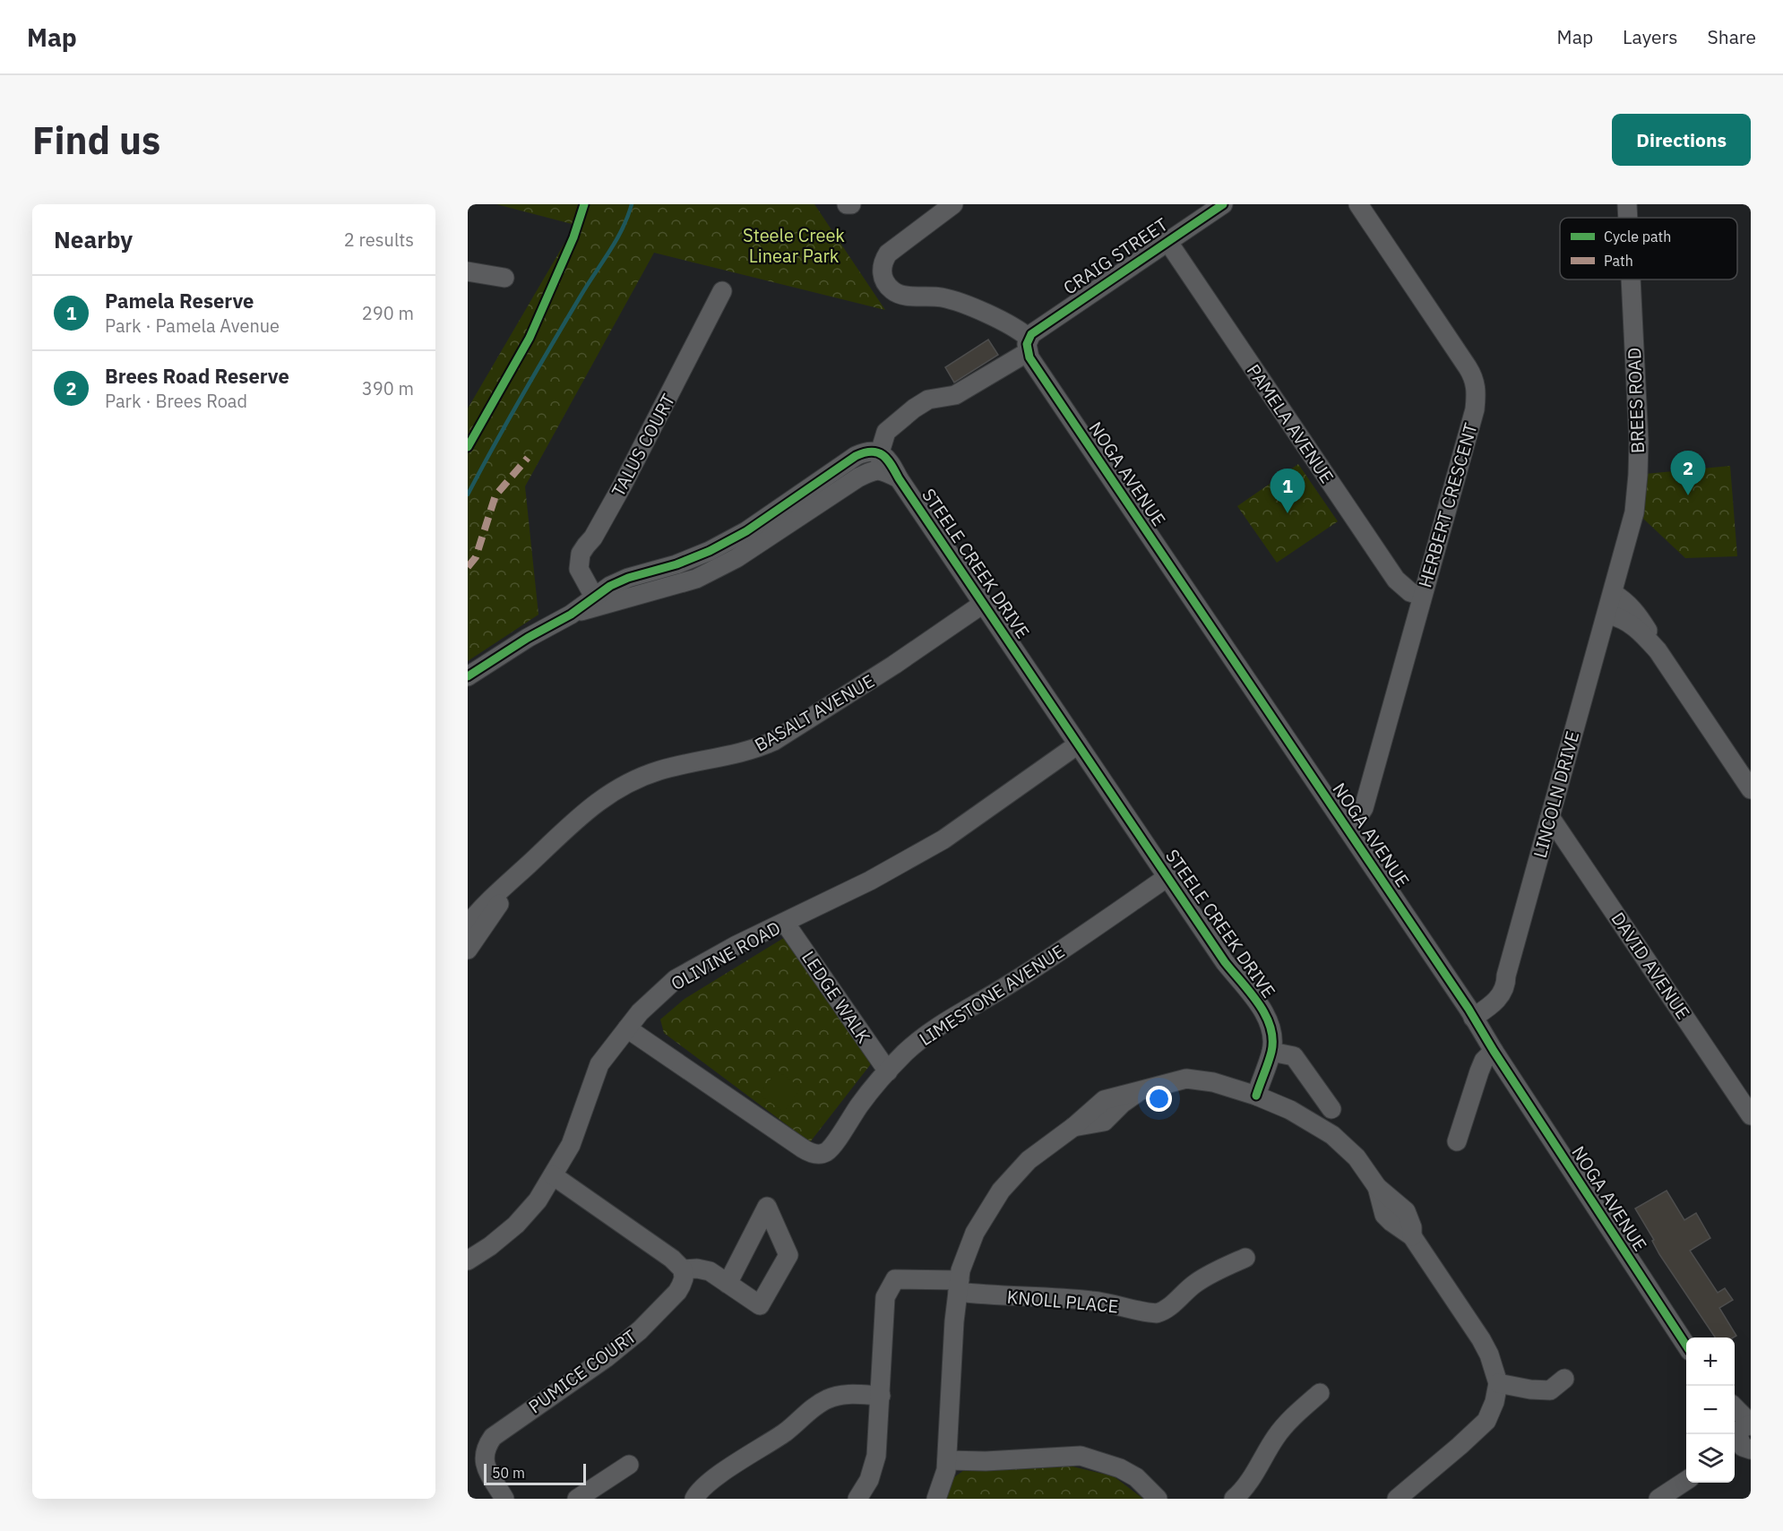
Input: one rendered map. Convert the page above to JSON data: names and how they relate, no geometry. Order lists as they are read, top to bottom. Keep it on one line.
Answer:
{"streets":{"street":["CRAIG STREET","BREES ROAD","PAMELA AVENUE","TALUS COURT","NOGA AVENUE","HERBERT CRESCENT","STEELE CREEK DRIVE","BASALT AVENUE","LINCOLN DRIVE","OLIVINE ROAD","DAVID AVENUE","LIMESTONE AVENUE","LEDGE WALK","KNOLL PLACE","PUMICE COURT"]},"crossings":[["CRAIG STREET","PAMELA AVENUE"],["CRAIG STREET","NOGA AVENUE"],["CRAIG STREET","STEELE CREEK DRIVE"],["BREES ROAD","LINCOLN DRIVE"],["PAMELA AVENUE","HERBERT CRESCENT"],["NOGA AVENUE","HERBERT CRESCENT"],["NOGA AVENUE","LINCOLN DRIVE"],["STEELE CREEK DRIVE","BASALT AVENUE"],["STEELE CREEK DRIVE","OLIVINE ROAD"],["STEELE CREEK DRIVE","LIMESTONE AVENUE"],["LINCOLN DRIVE","DAVID AVENUE"],["OLIVINE ROAD","LIMESTONE AVENUE"],["OLIVINE ROAD","LEDGE WALK"],["LIMESTONE AVENUE","LEDGE WALK"]],"parks":["Steele Creek Linear Park"],"legend":["Cycle path","Path"],"scale_bar":"50 m","page":{"header":"Map","nav":["Map","Layers","Share"],"buttons":"Directions","title":"Find us","heading":["Nearby","2 results"],"list":[{"mark":"1","name":"Pamela Reserve","note":"Park · Pamela Avenue","value":"290 m"},{"mark":"2","name":"Brees Road Reserve","note":"Park · Brees Road","value":"390 m"}],"pins":["2","1"],"map_buttons":["+","−"],"scale":"50 m"}}
